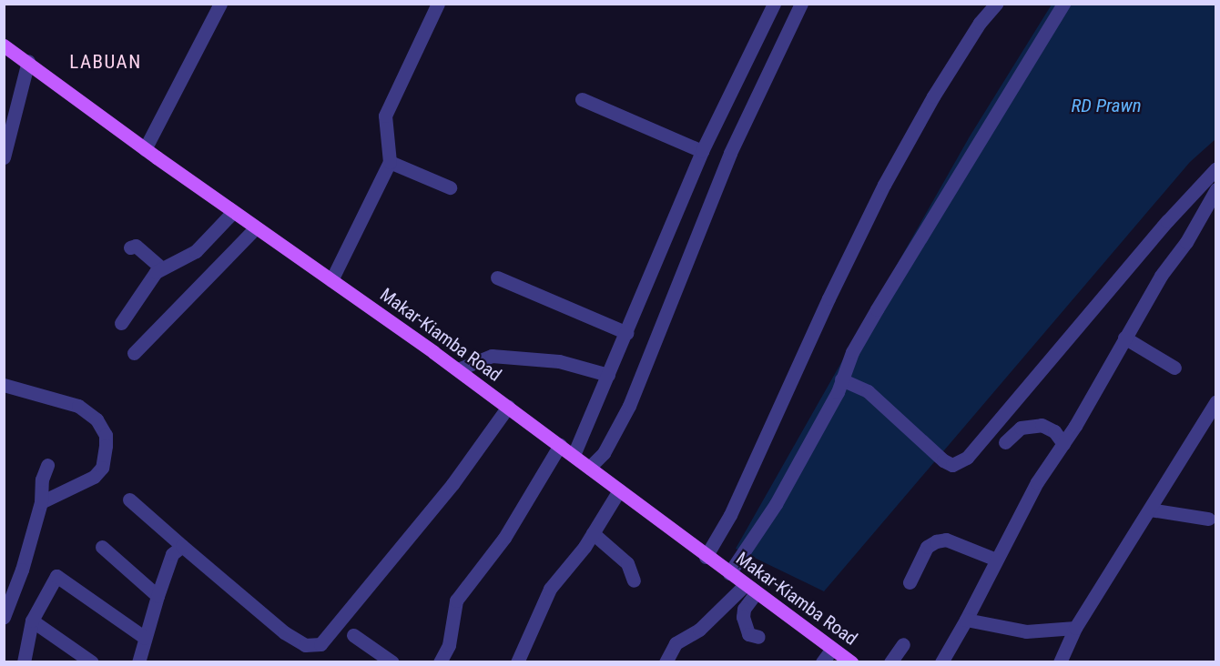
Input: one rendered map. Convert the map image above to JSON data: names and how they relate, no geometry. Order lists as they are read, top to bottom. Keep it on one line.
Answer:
{"streets":{"main road":["Makar-Kiamba Road"]},"districts":["LABUAN"],"water":["RD Prawn"]}
